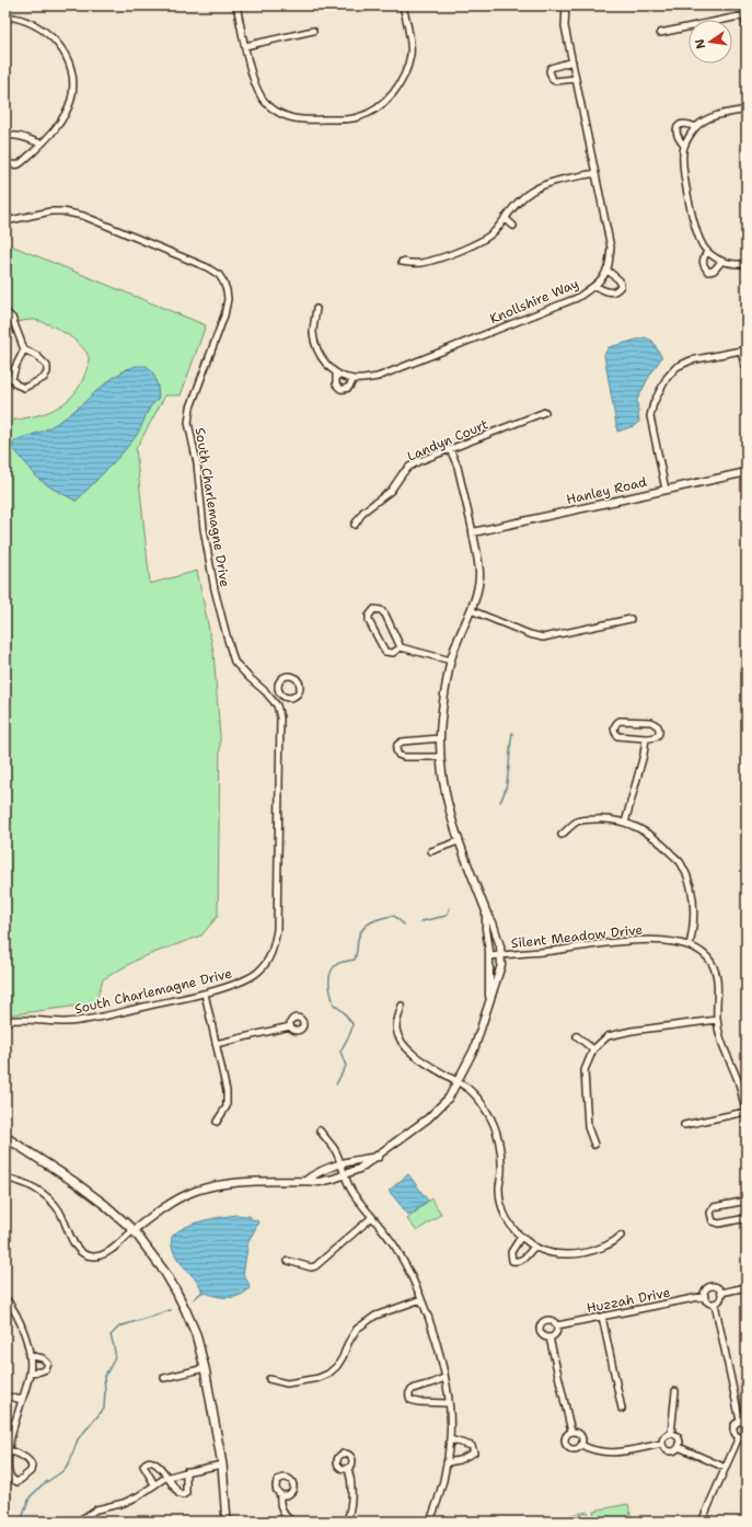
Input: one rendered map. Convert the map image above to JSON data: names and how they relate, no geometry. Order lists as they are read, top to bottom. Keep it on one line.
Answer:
{"streets":{"street":["Knollshire Way","Landyn Court","Hanley Road","South Charlemagne Drive","Silent Meadow Drive","Huzzah Drive"]},"north":"left"}
